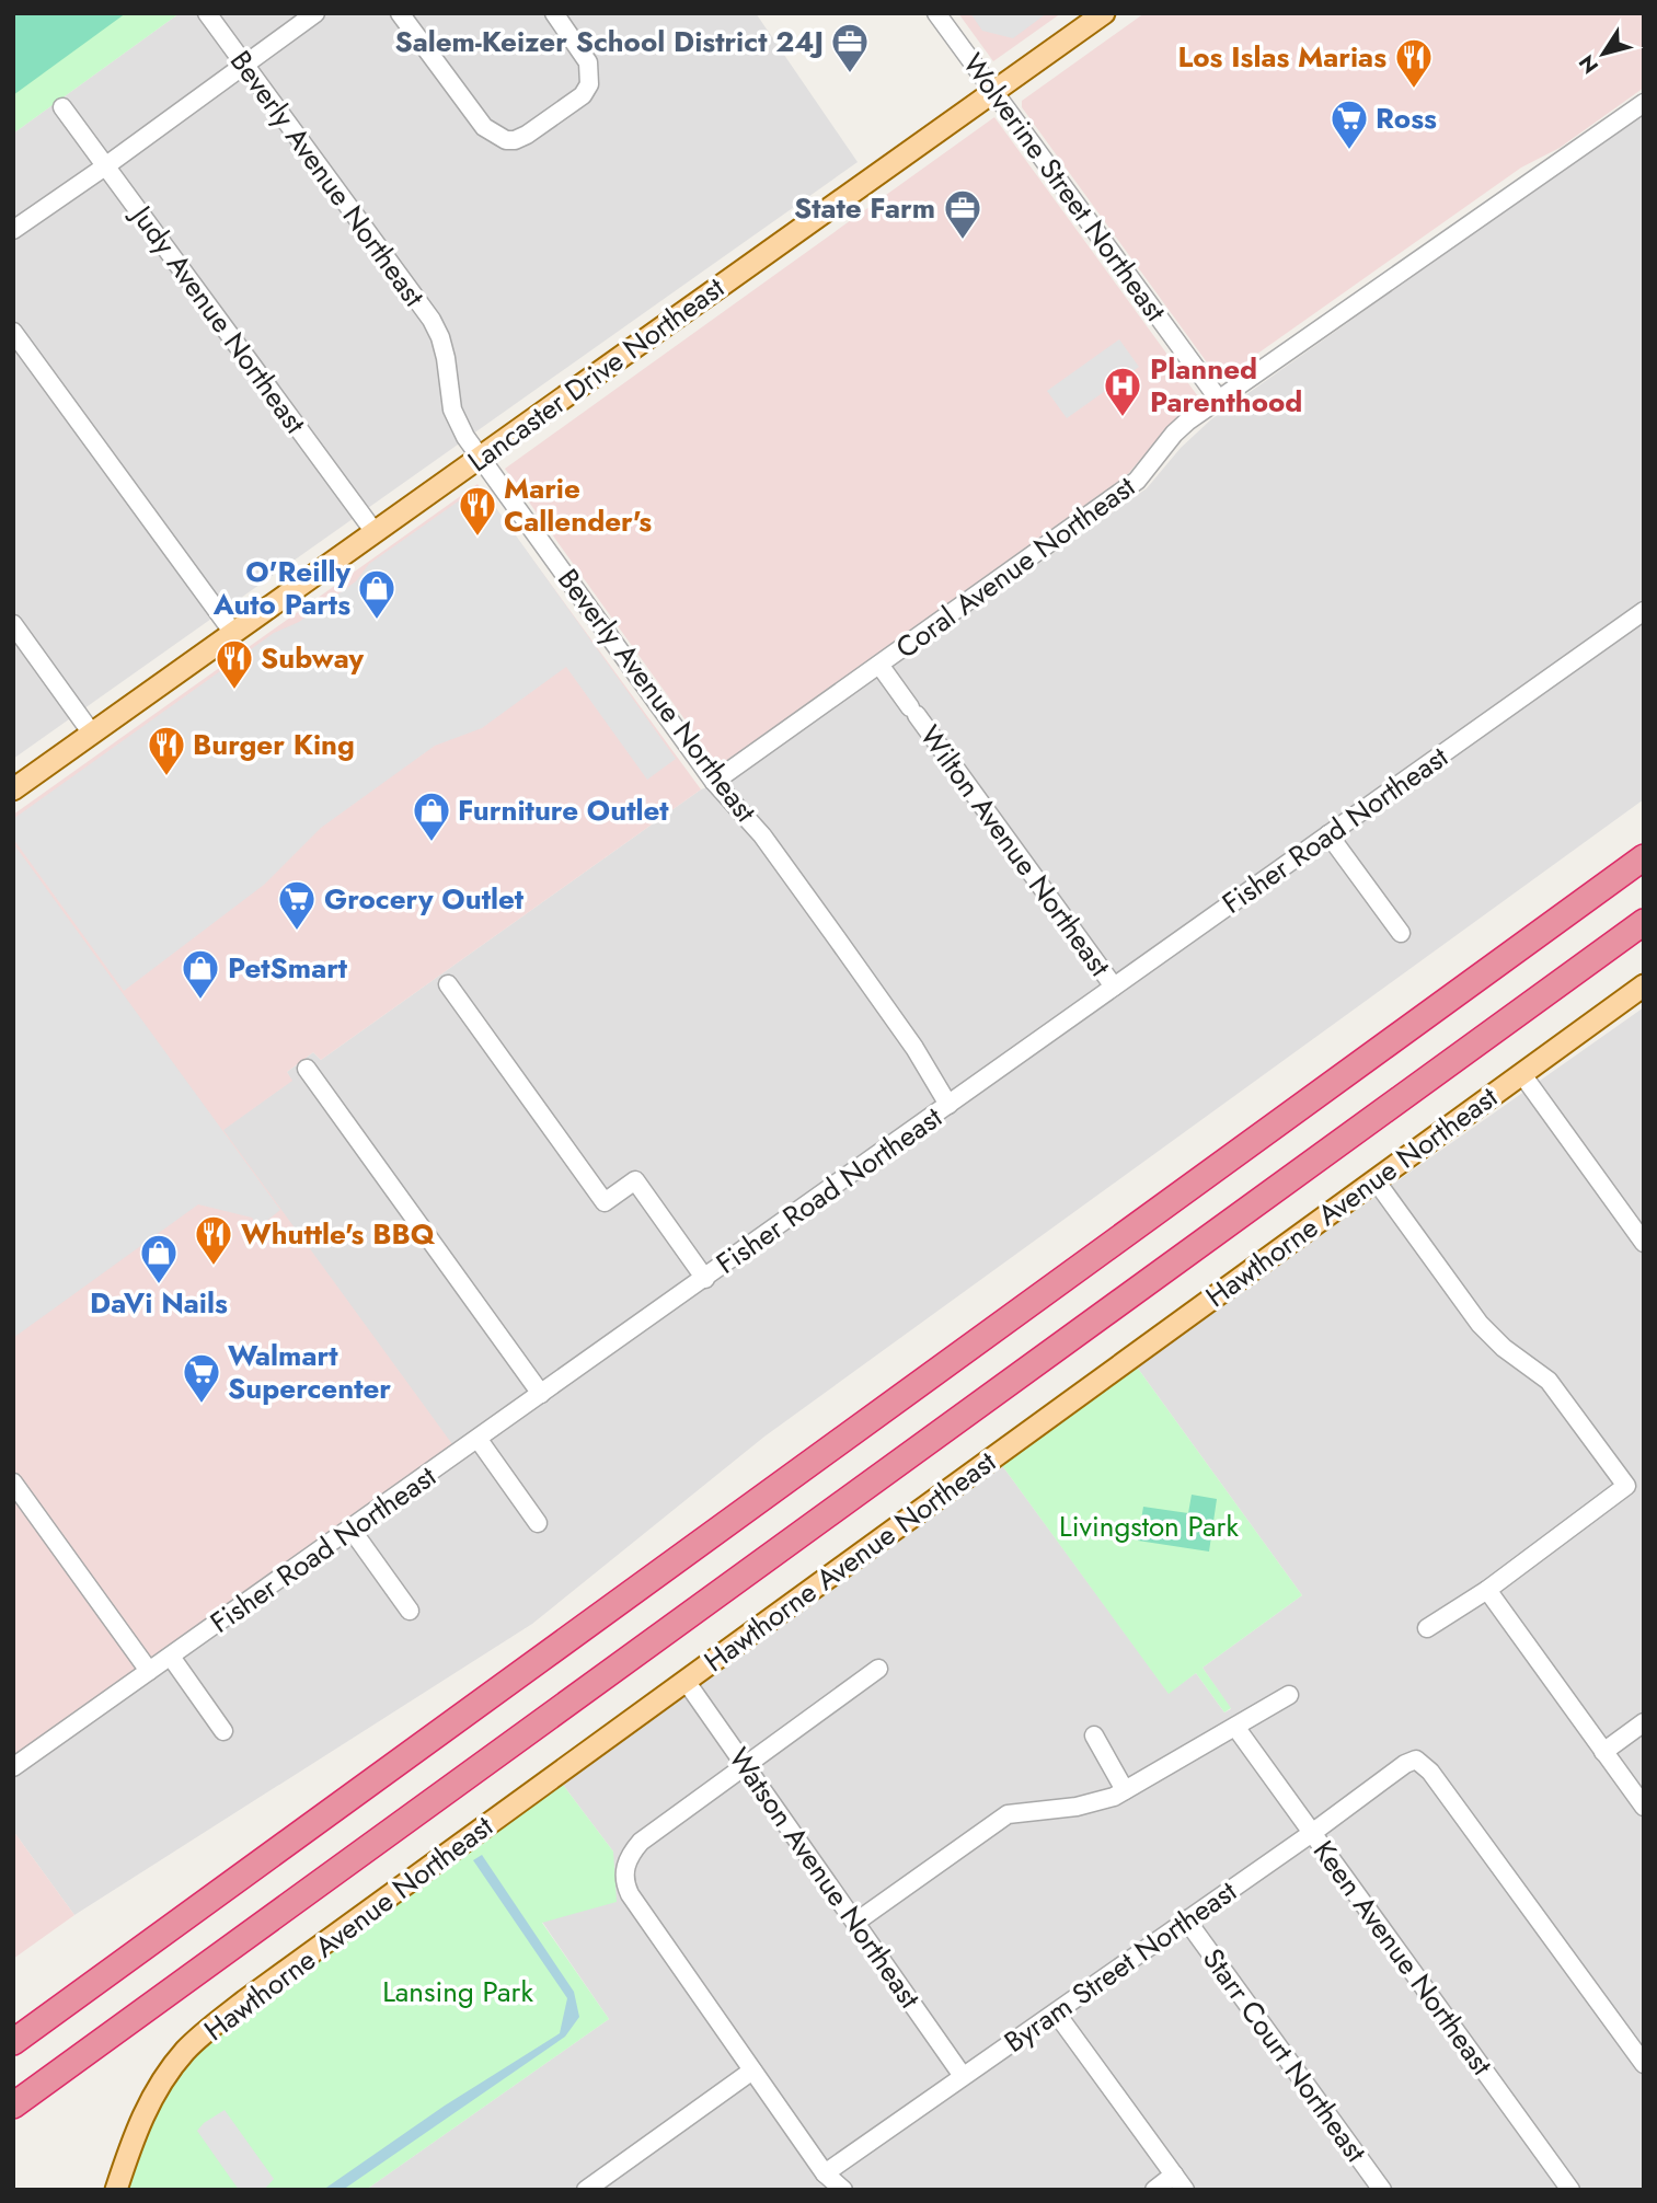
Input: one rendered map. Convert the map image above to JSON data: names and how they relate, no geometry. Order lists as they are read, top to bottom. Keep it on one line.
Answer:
{"streets":{"main road":["Lancaster Drive Northeast","Hawthorne Avenue Northeast"],"street":["Beverly Avenue Northeast","Wolverine Street Northeast","Judy Avenue Northeast","Coral Avenue Northeast","Fisher Road Northeast","Wilton Avenue Northeast","Watson Avenue Northeast","Keen Avenue Northeast","Byram Street Northeast","Starr Court Northeast"]},"crossings":[["Beverly Avenue Northeast","Lancaster Drive Northeast"],["Beverly Avenue Northeast","Coral Avenue Northeast"],["Beverly Avenue Northeast","Fisher Road Northeast"],["Wolverine Street Northeast","Lancaster Drive Northeast"],["Wolverine Street Northeast","Coral Avenue Northeast"],["Judy Avenue Northeast","Lancaster Drive Northeast"],["Coral Avenue Northeast","Wilton Avenue Northeast"],["Fisher Road Northeast","Wilton Avenue Northeast"],["Hawthorne Avenue Northeast","Watson Avenue Northeast"],["Watson Avenue Northeast","Byram Street Northeast"],["Keen Avenue Northeast","Byram Street Northeast"],["Byram Street Northeast","Starr Court Northeast"]],"parks":["Livingston Park","Lansing Park"],"places":{"office":["Salem-Keizer School District 24J","State Farm"],"restaurant":["Los Islas Marias","Marie Callender's","Subway","Burger King","Whuttle's BBQ"],"supermarket":["Ross","Grocery Outlet","Walmart Supercenter"],"hospital":["Planned Parenthood"],"shop":["O'Reilly Auto Parts","Furniture Outlet","PetSmart","DaVi Nails"]},"north":"bottom left"}
